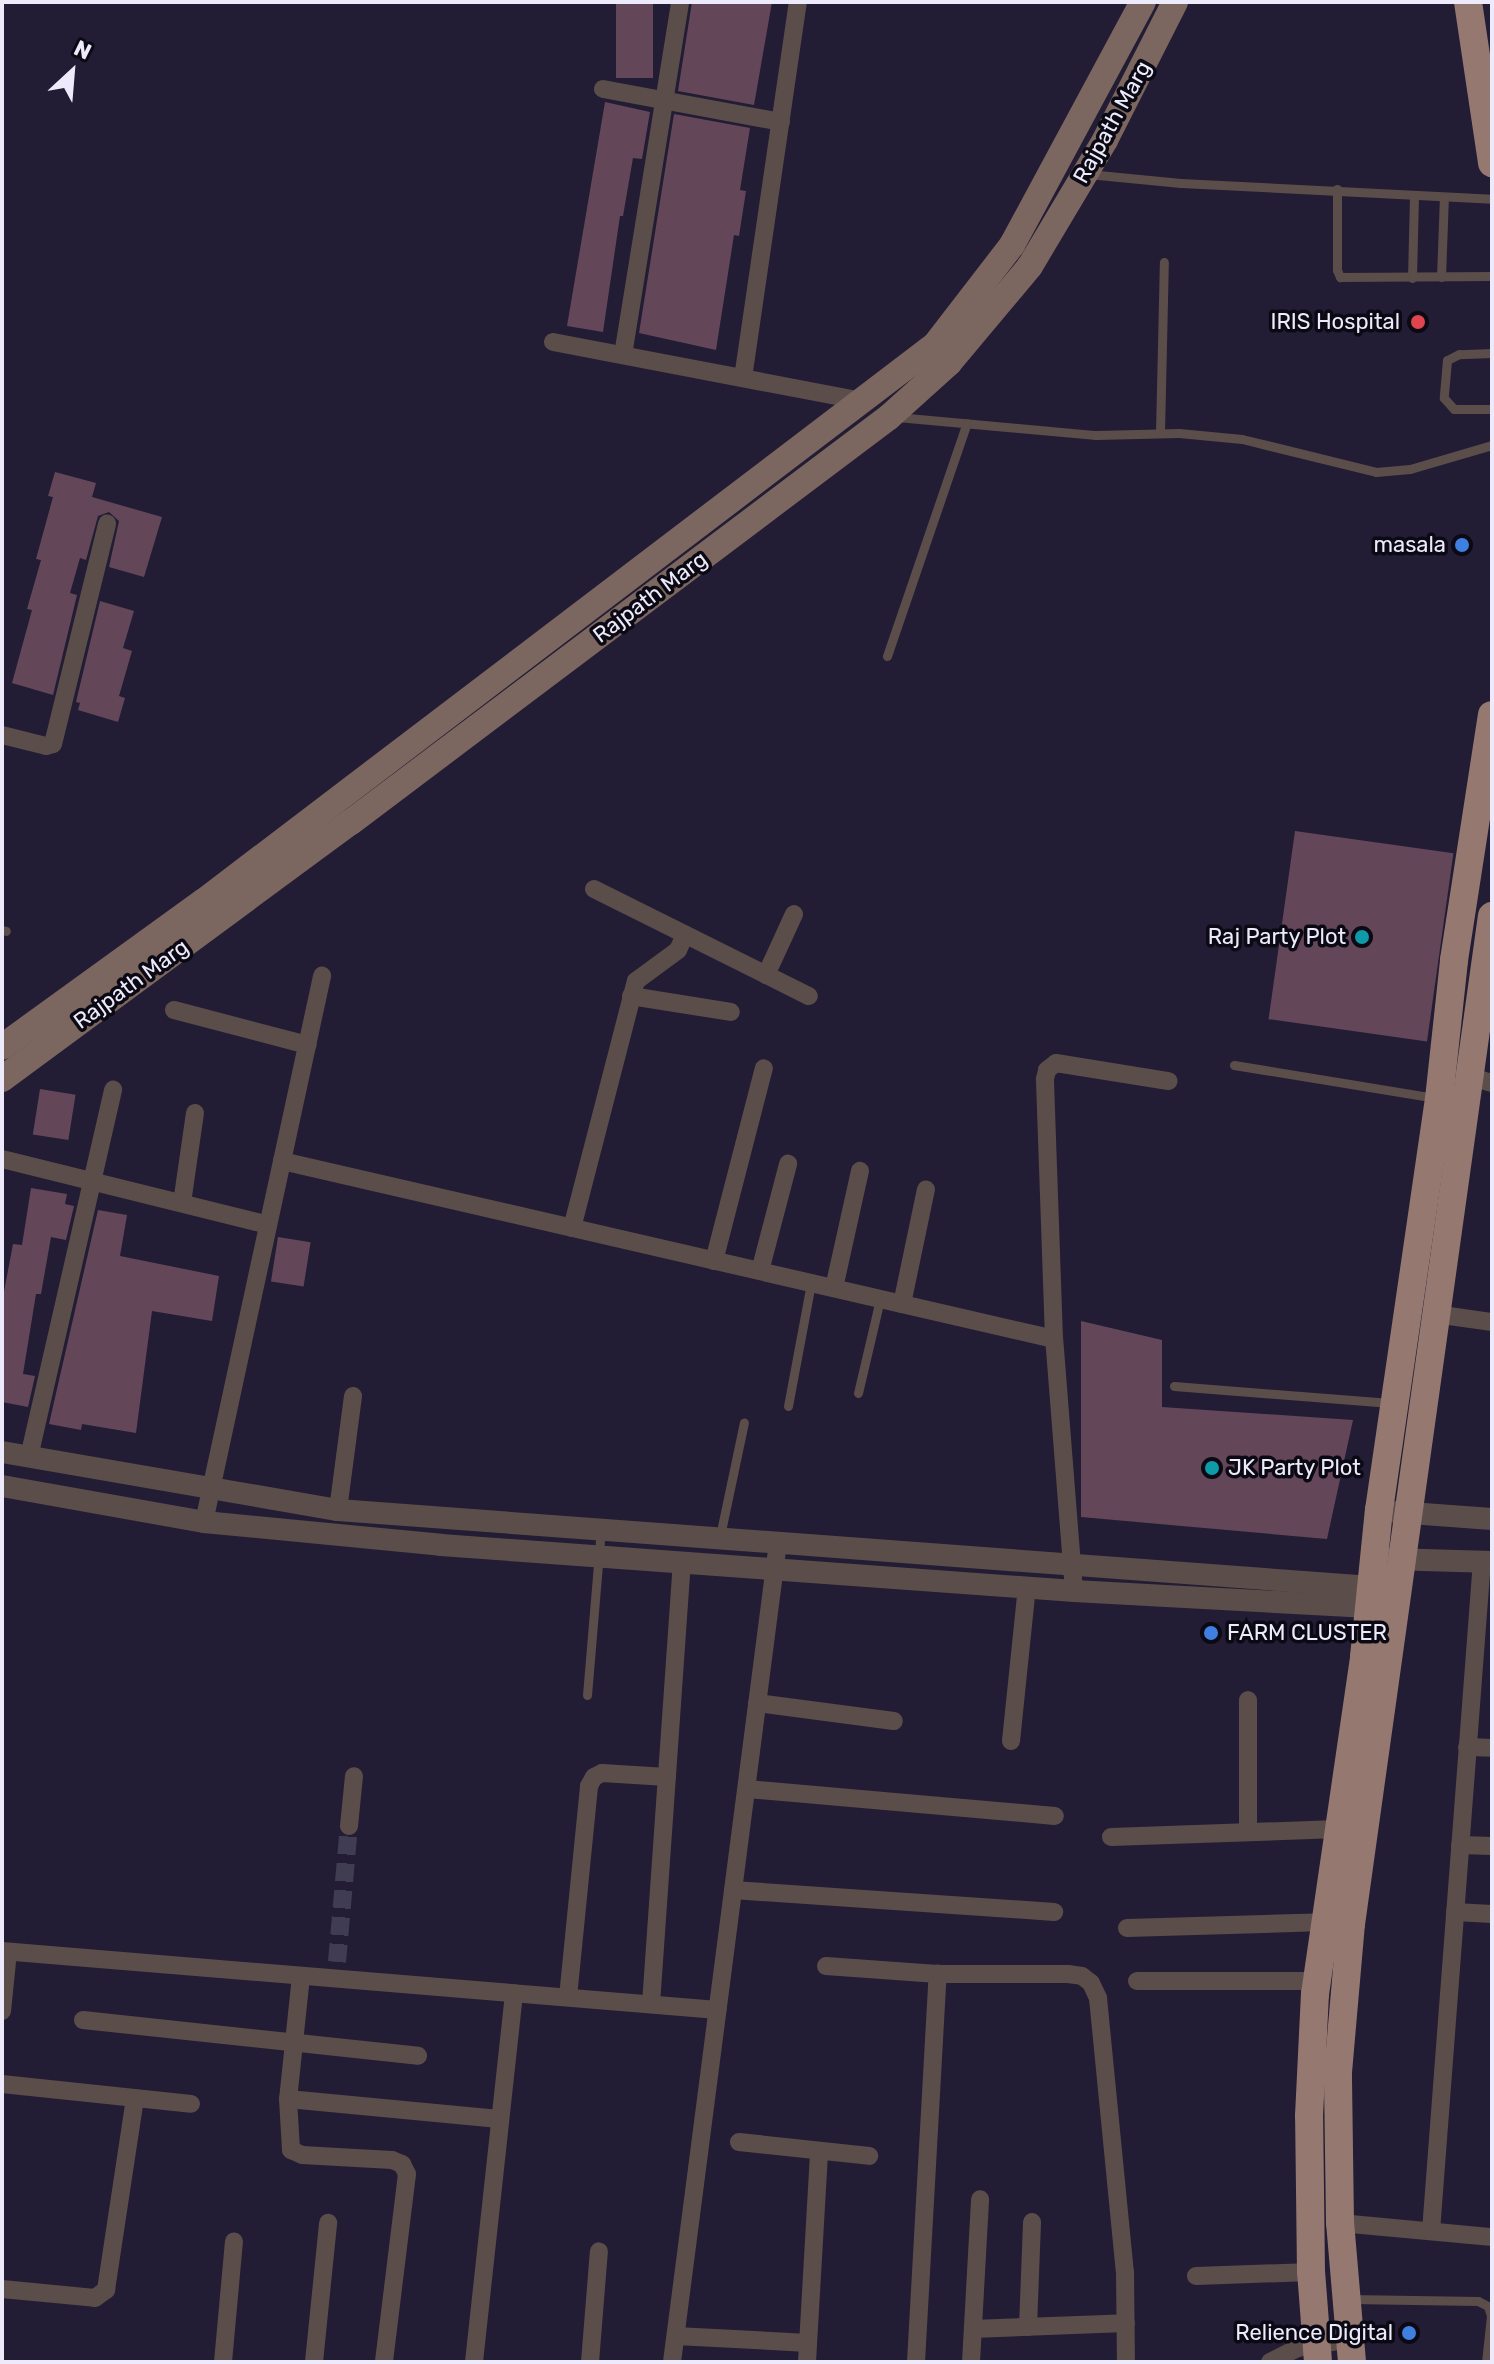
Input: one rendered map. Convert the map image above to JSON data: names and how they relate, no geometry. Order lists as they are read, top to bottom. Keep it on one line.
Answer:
{"streets":{"main road":["Rajpath Marg"]},"places":["IRIS Hospital","masala","Raj Party Plot","JK Party Plot","FARM CLUSTER","Relience Digital"],"north":"top right"}
